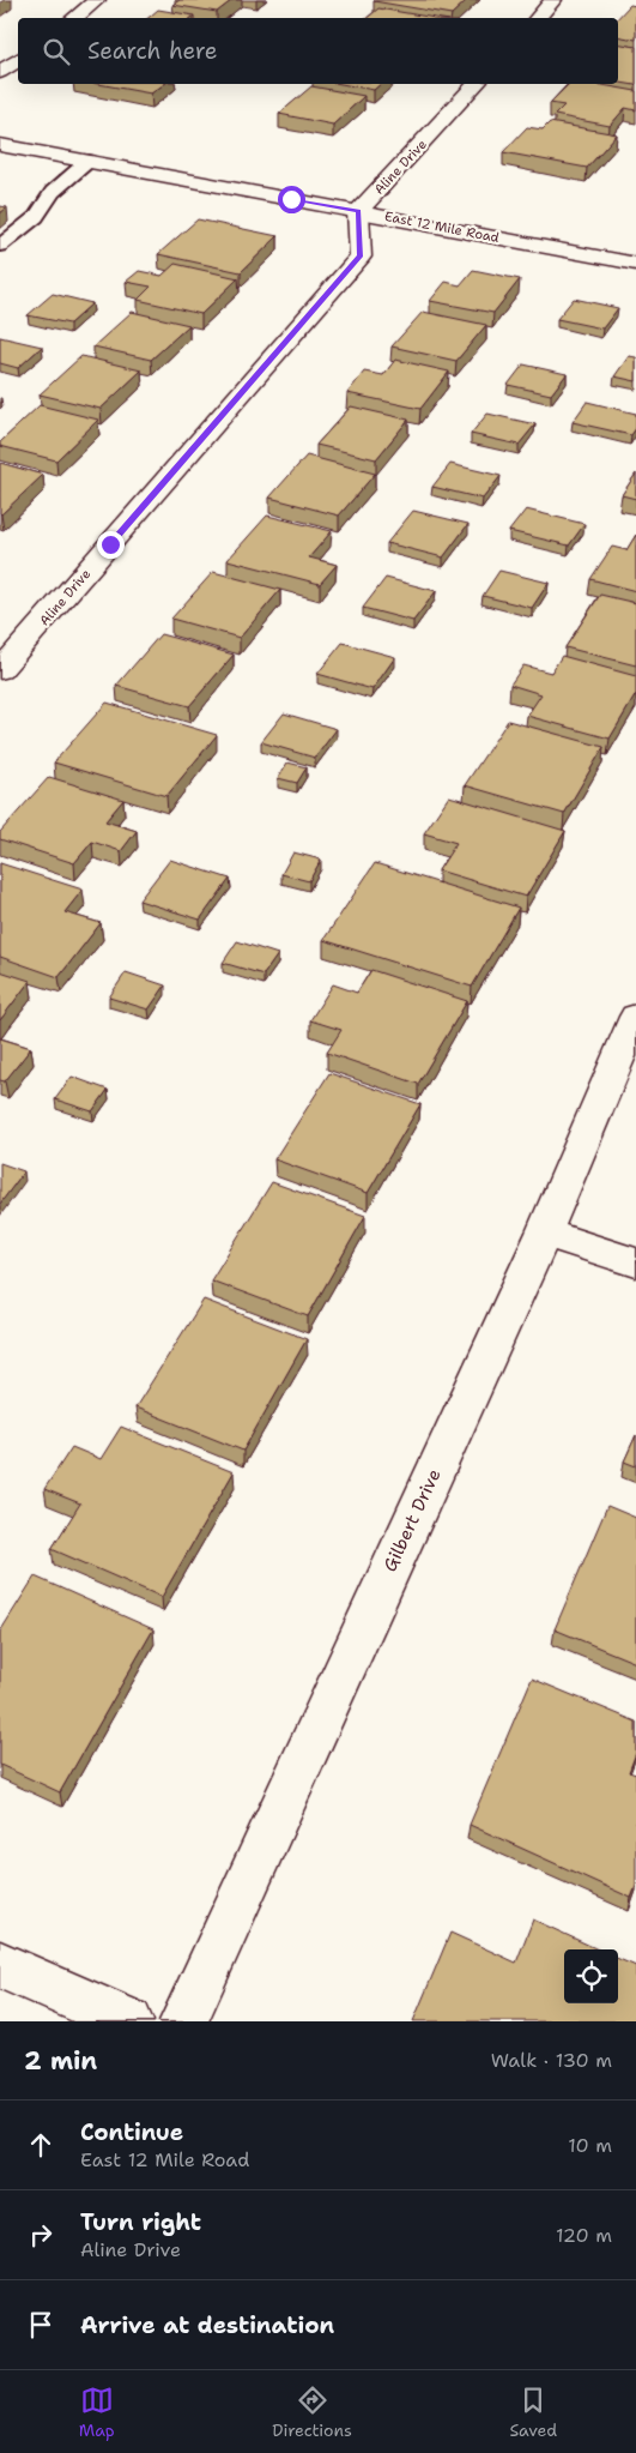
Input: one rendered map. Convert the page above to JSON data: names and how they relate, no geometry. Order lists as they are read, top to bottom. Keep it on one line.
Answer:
{"streets":{"street":["Aline Drive","East 12 Mile Road","Gilbert Drive"]},"crossings":[["Aline Drive","East 12 Mile Road"]],"page":{"search":"Search here","heading":["2 min","Walk · 130 m"],"list":[["Continue","East 12 Mile Road","10 m"],["Turn right","Aline Drive","120 m"],"Arrive at destination"],"nav":["Map","Directions","Saved"]}}
